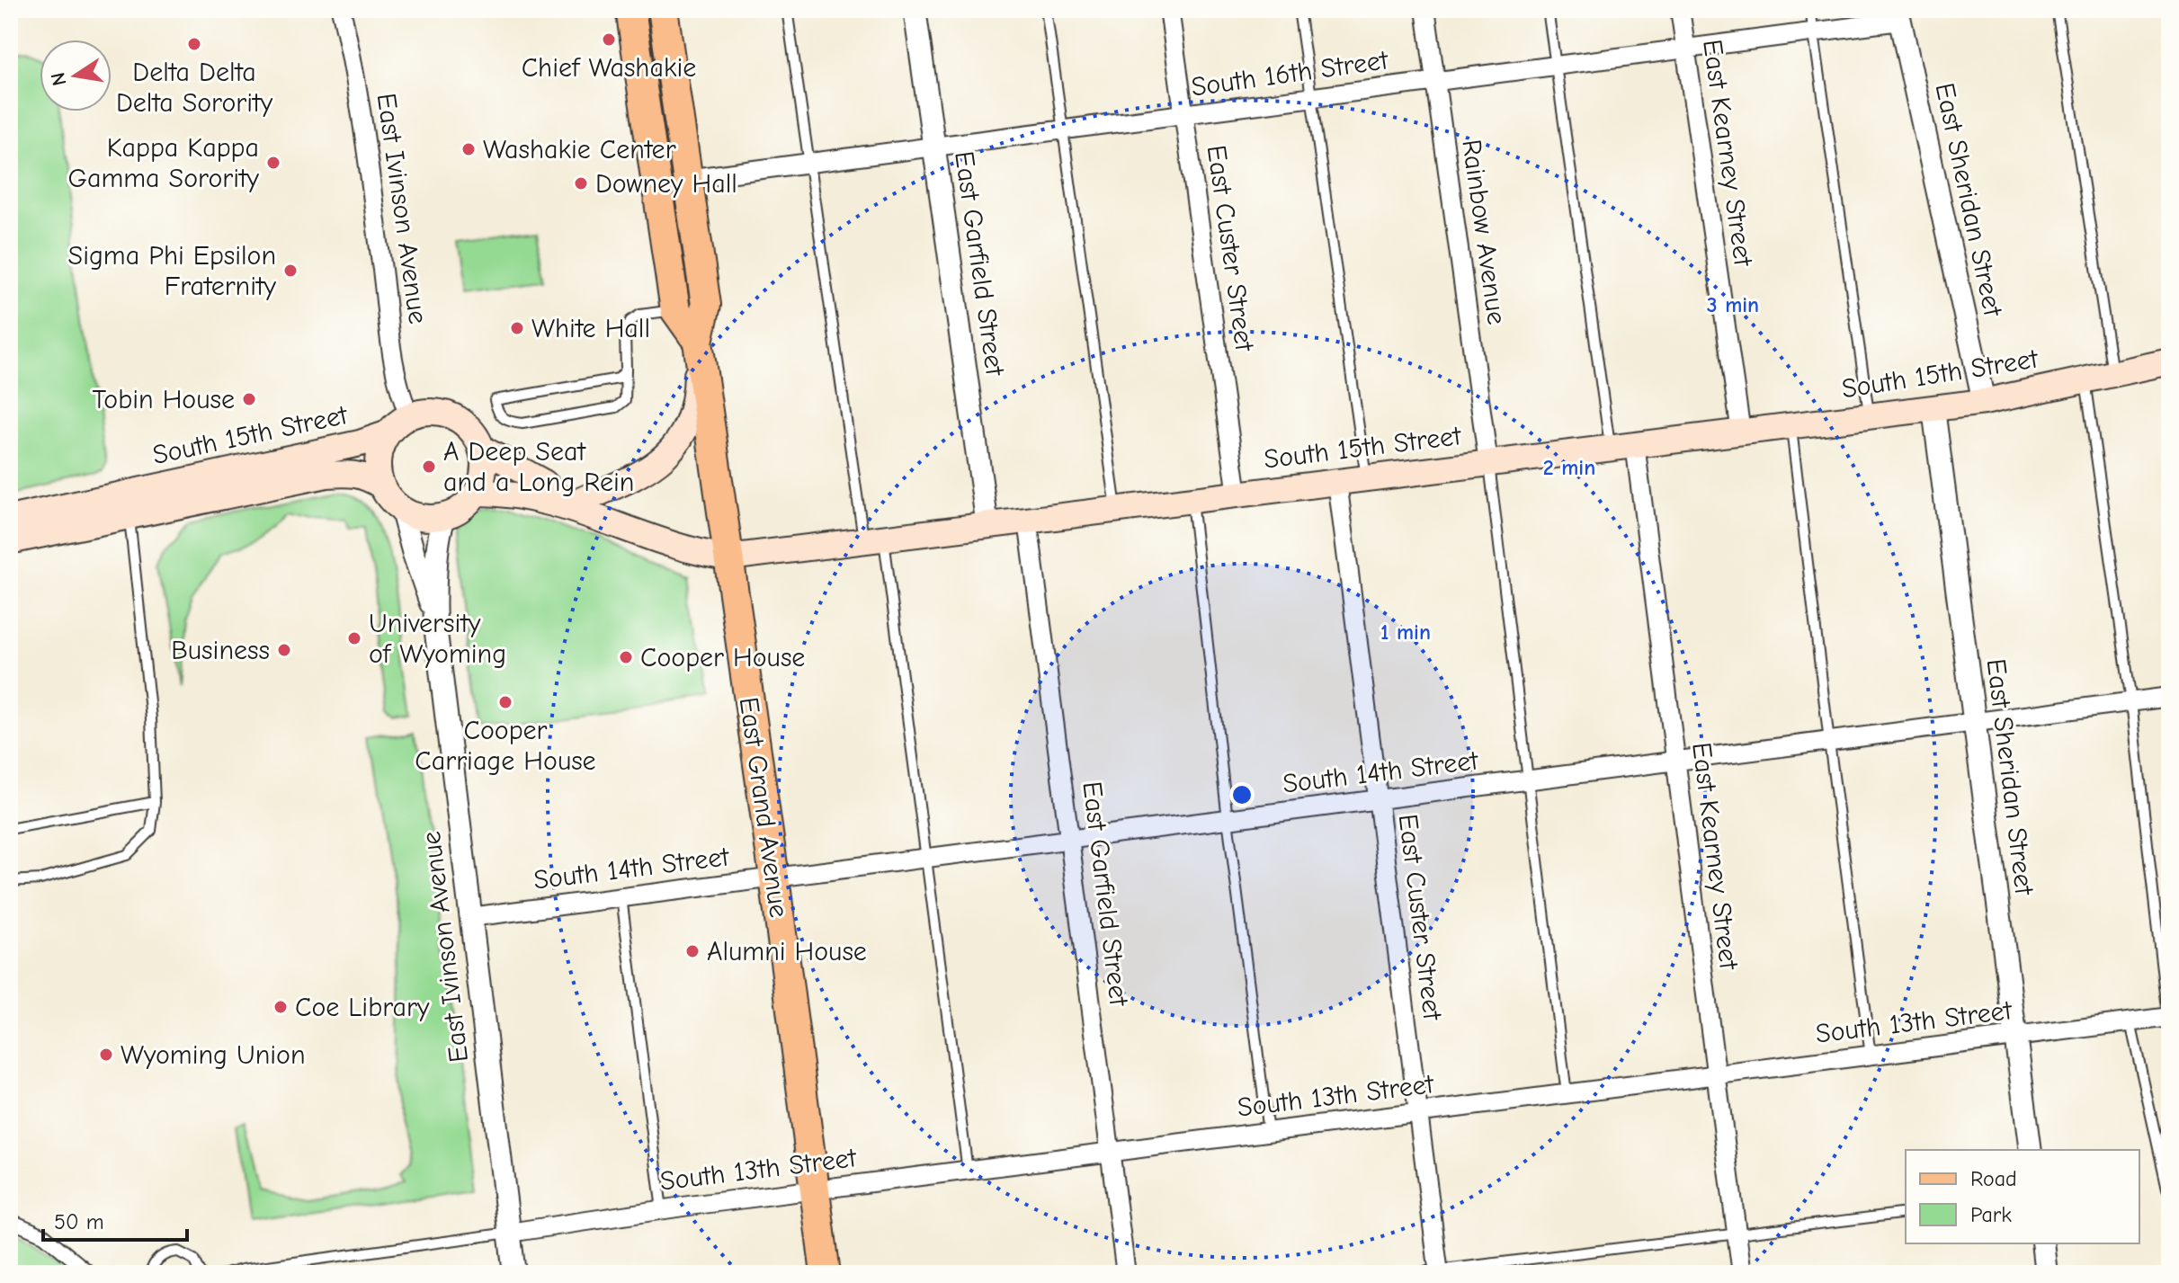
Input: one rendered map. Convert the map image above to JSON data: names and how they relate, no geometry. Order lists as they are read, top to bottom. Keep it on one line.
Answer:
{"streets":{"main road":["South 15th Street","East Grand Avenue"],"street":["South 16th Street","East Kearney Street","East Sheridan Street","East Ivinson Avenue","Rainbow Avenue","East Custer Street","East Garfield Street","South 14th Street","South 13th Street"]},"crossings":[["South 16th Street","East Kearney Street"],["South 16th Street","East Sheridan Street"],["South 16th Street","Rainbow Avenue"],["South 16th Street","East Custer Street"],["South 16th Street","East Garfield Street"],["South 16th Street","East Grand Avenue"],["East Kearney Street","South 15th Street"],["East Kearney Street","South 14th Street"],["East Kearney Street","South 13th Street"],["East Sheridan Street","South 15th Street"],["East Sheridan Street","South 14th Street"],["East Sheridan Street","South 13th Street"],["East Ivinson Avenue","South 15th Street"],["East Ivinson Avenue","South 14th Street"],["East Ivinson Avenue","South 13th Street"],["Rainbow Avenue","South 15th Street"],["East Custer Street","South 15th Street"],["East Custer Street","South 14th Street"],["East Custer Street","South 13th Street"],["East Garfield Street","South 15th Street"],["East Garfield Street","South 14th Street"],["East Garfield Street","South 13th Street"],["South 15th Street","East Grand Avenue"],["South 14th Street","East Grand Avenue"],["East Grand Avenue","South 13th Street"]],"places":["Chief Washakie","Delta Delta Delta Sorority","Washakie Center","Kappa Kappa Gamma Sorority","Downey Hall","Sigma Phi Epsilon Fraternity","White Hall","Tobin House","A Deep Seat and a Long Rein","University of Wyoming","Business","Cooper House","Cooper Carriage House","Alumni House","Coe Library","Wyoming Union"],"legend":["Road","Park"],"scale_bar":"50 m","north":"left","rings":["3 min","2 min","1 min"]}
